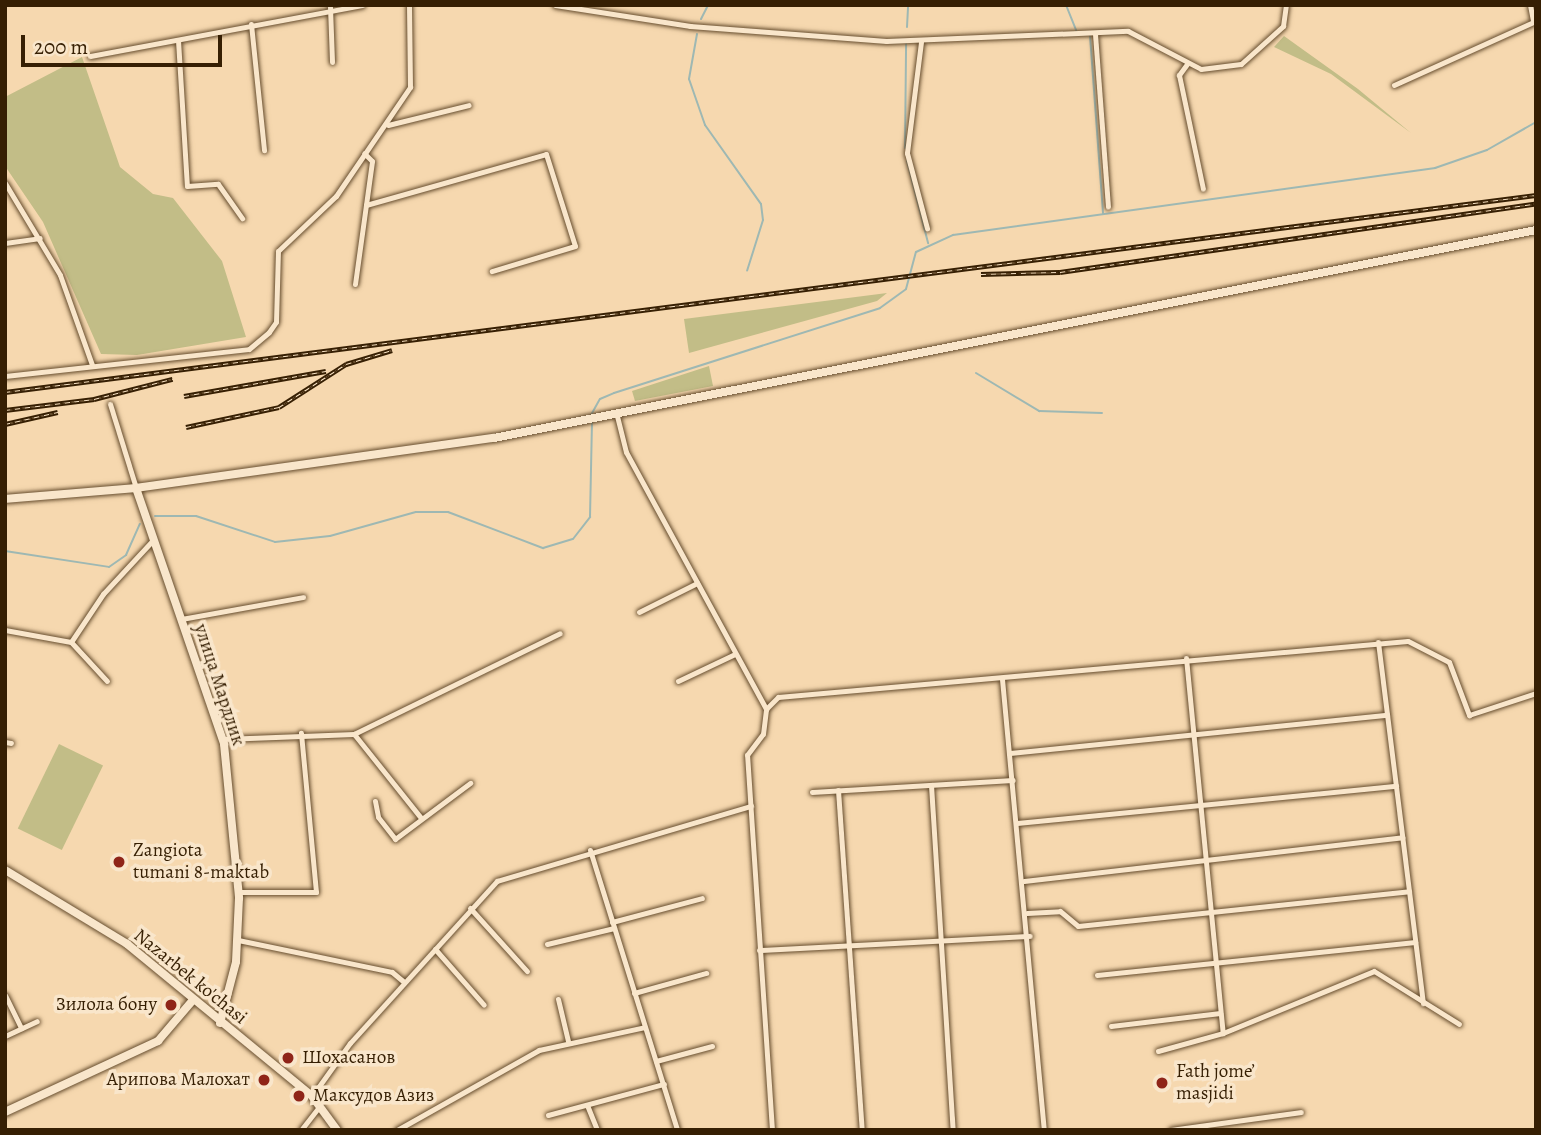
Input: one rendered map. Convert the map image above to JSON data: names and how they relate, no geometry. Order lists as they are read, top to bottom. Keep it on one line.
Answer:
{"streets":{"main road":["улица Мардлик","Nazarbek ko'chasi"]},"crossings":[["улица Мардлик","Nazarbek ko'chasi"]],"places":["Zangiota tumani 8-maktab","Зилола бону","Шохасанов","Арипова Малохат","Fath jome’ masjidi","Максудов Азиз"],"scale_bar":"200 m"}
